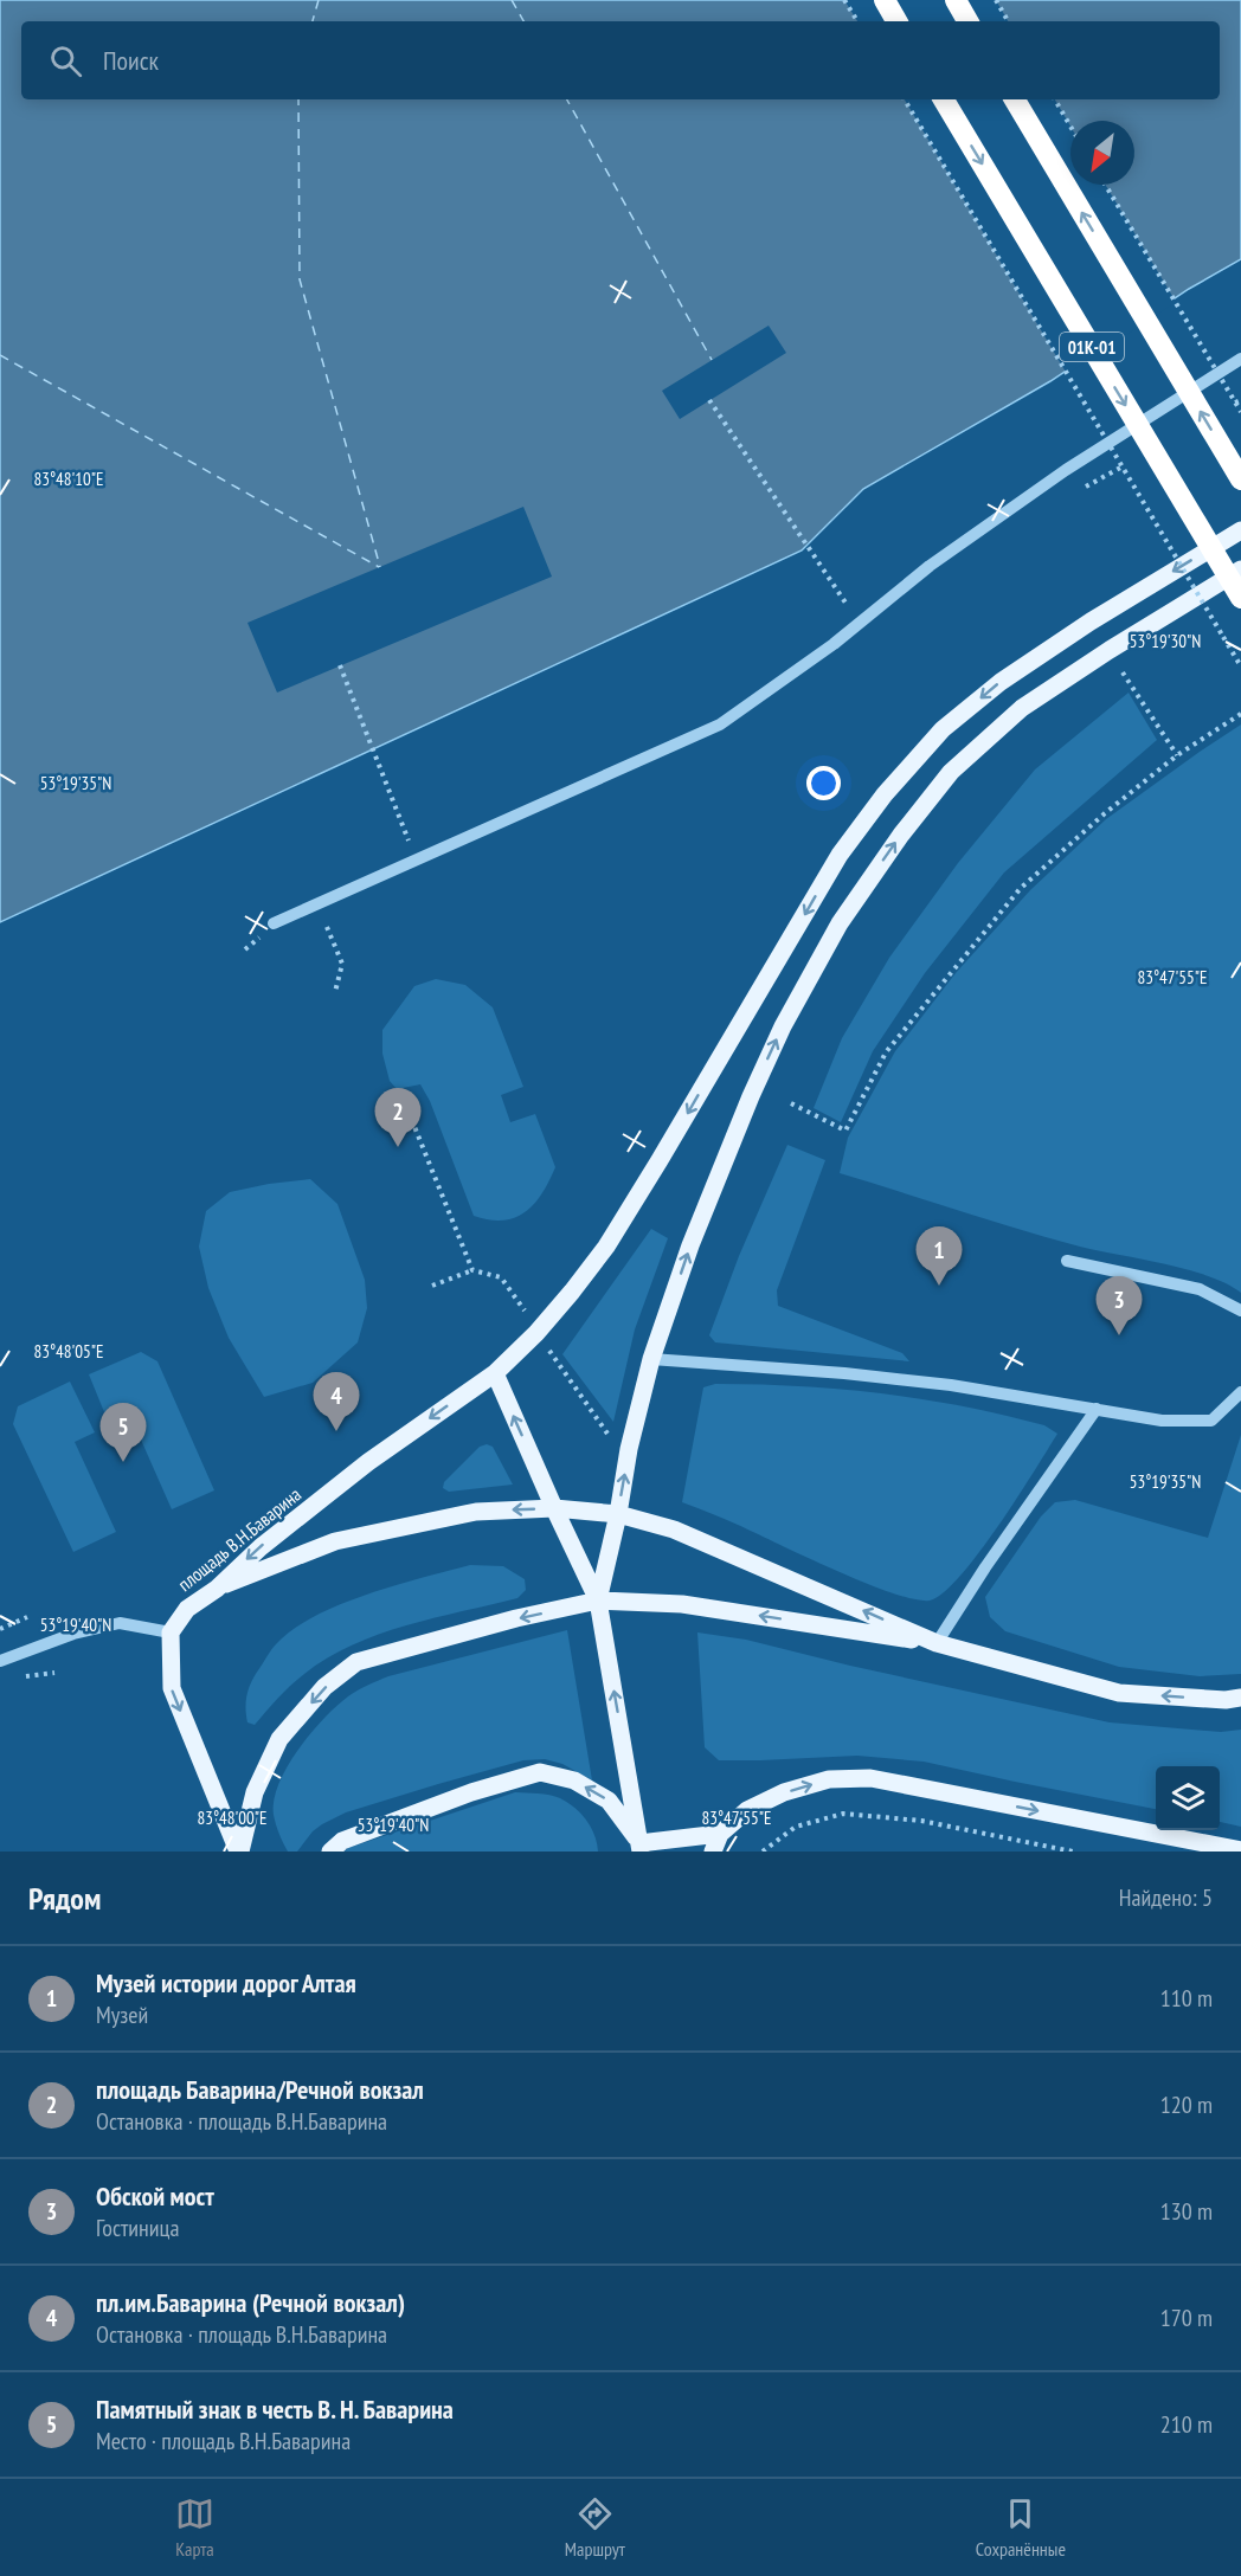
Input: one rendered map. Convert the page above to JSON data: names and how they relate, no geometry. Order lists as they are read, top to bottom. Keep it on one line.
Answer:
{"streets":{"highway":["01К-01"],"main road":["площадь В.Н.Баварина"]},"north":"bottom left","page":{"search":"Поиск","pins":["2","1","3","4","5"],"heading":["Рядом","Найдено: 5"],"list":[{"mark":"1","name":"Музей истории дорог Алтая","note":"Музей","value":"110 m"},{"mark":"2","name":"площадь Баварина/Речной вокзал","note":"Остановка · площадь В.Н.Баварина","value":"120 m"},{"mark":"3","name":"Обской мост","note":"Гостиница","value":"130 m"},{"mark":"4","name":"пл.им.Баварина (Речной вокзал)","note":"Остановка · площадь В.Н.Баварина","value":"170 m"},{"mark":"5","name":"Памятный знак в честь В. Н. Баварина","note":"Место · площадь В.Н.Баварина","value":"210 m"}],"nav":["Карта","Маршрут","Сохранённые"]},"coordinates":["83°48'10\"E","53°19'30\"N","53°19'35\"N","83°47'55\"E","83°48'05\"E","53°19'40\"N","83°48'00\"E"]}
